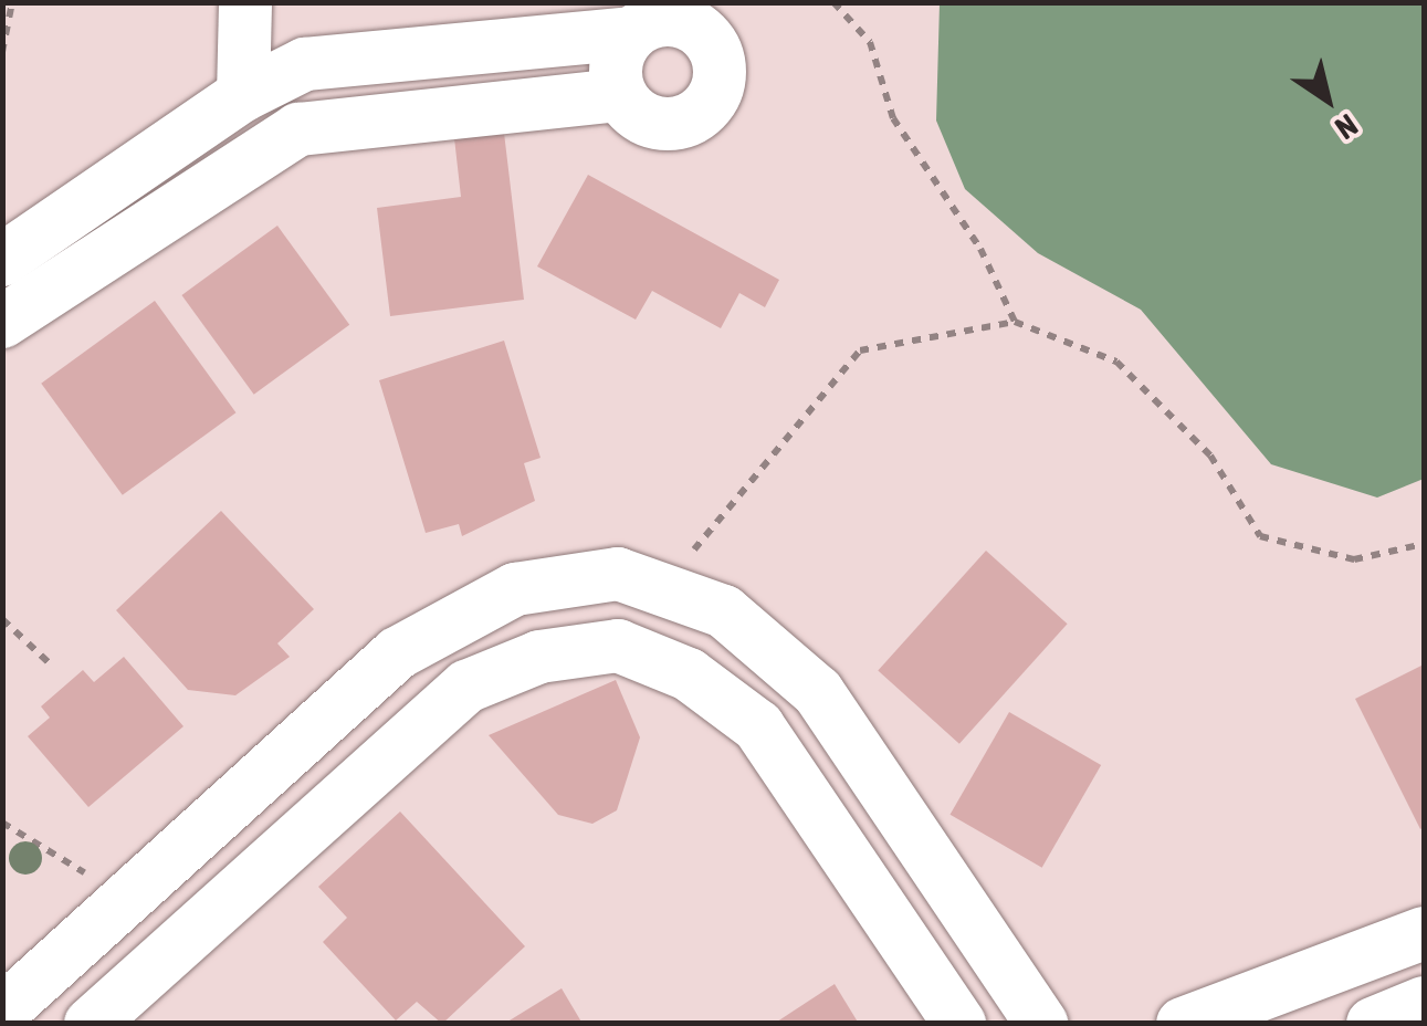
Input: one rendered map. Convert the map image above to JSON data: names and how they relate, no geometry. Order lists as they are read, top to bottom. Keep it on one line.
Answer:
{"north":"bottom right"}
